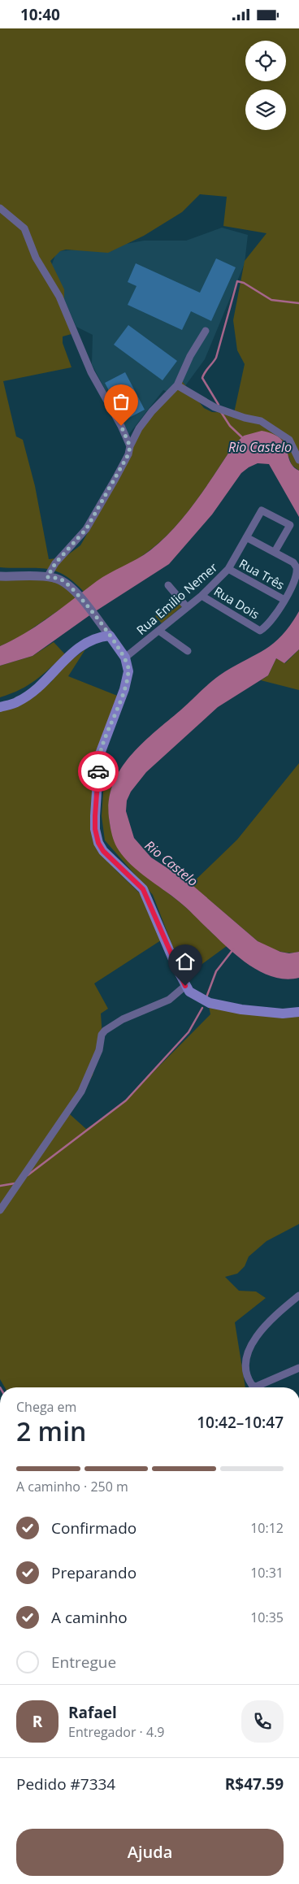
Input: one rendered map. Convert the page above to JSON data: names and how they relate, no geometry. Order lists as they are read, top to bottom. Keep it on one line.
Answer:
{"streets":{"street":["Rua Três","Rua Emilio Nemer","Rua Dois"]},"crossings":[["Rua Três","Rua Emilio Nemer"],["Rua Três","Rua Dois"],["Rua Emilio Nemer","Rua Dois"]],"water":["Rio Castelo"],"page":{"status":"10:40","heading":["2 min","Chega em","10:42–10:47"],"panel":["Rafael","Entregador · 4.9","Pedido #7334","R$47.59"],"bar":"A caminho · 250 m","list":[["Confirmado","10:12"],["Preparando","10:31"],["A caminho","10:35"],"Entregue"],"round":"R","buttons":"Ajuda"}}
